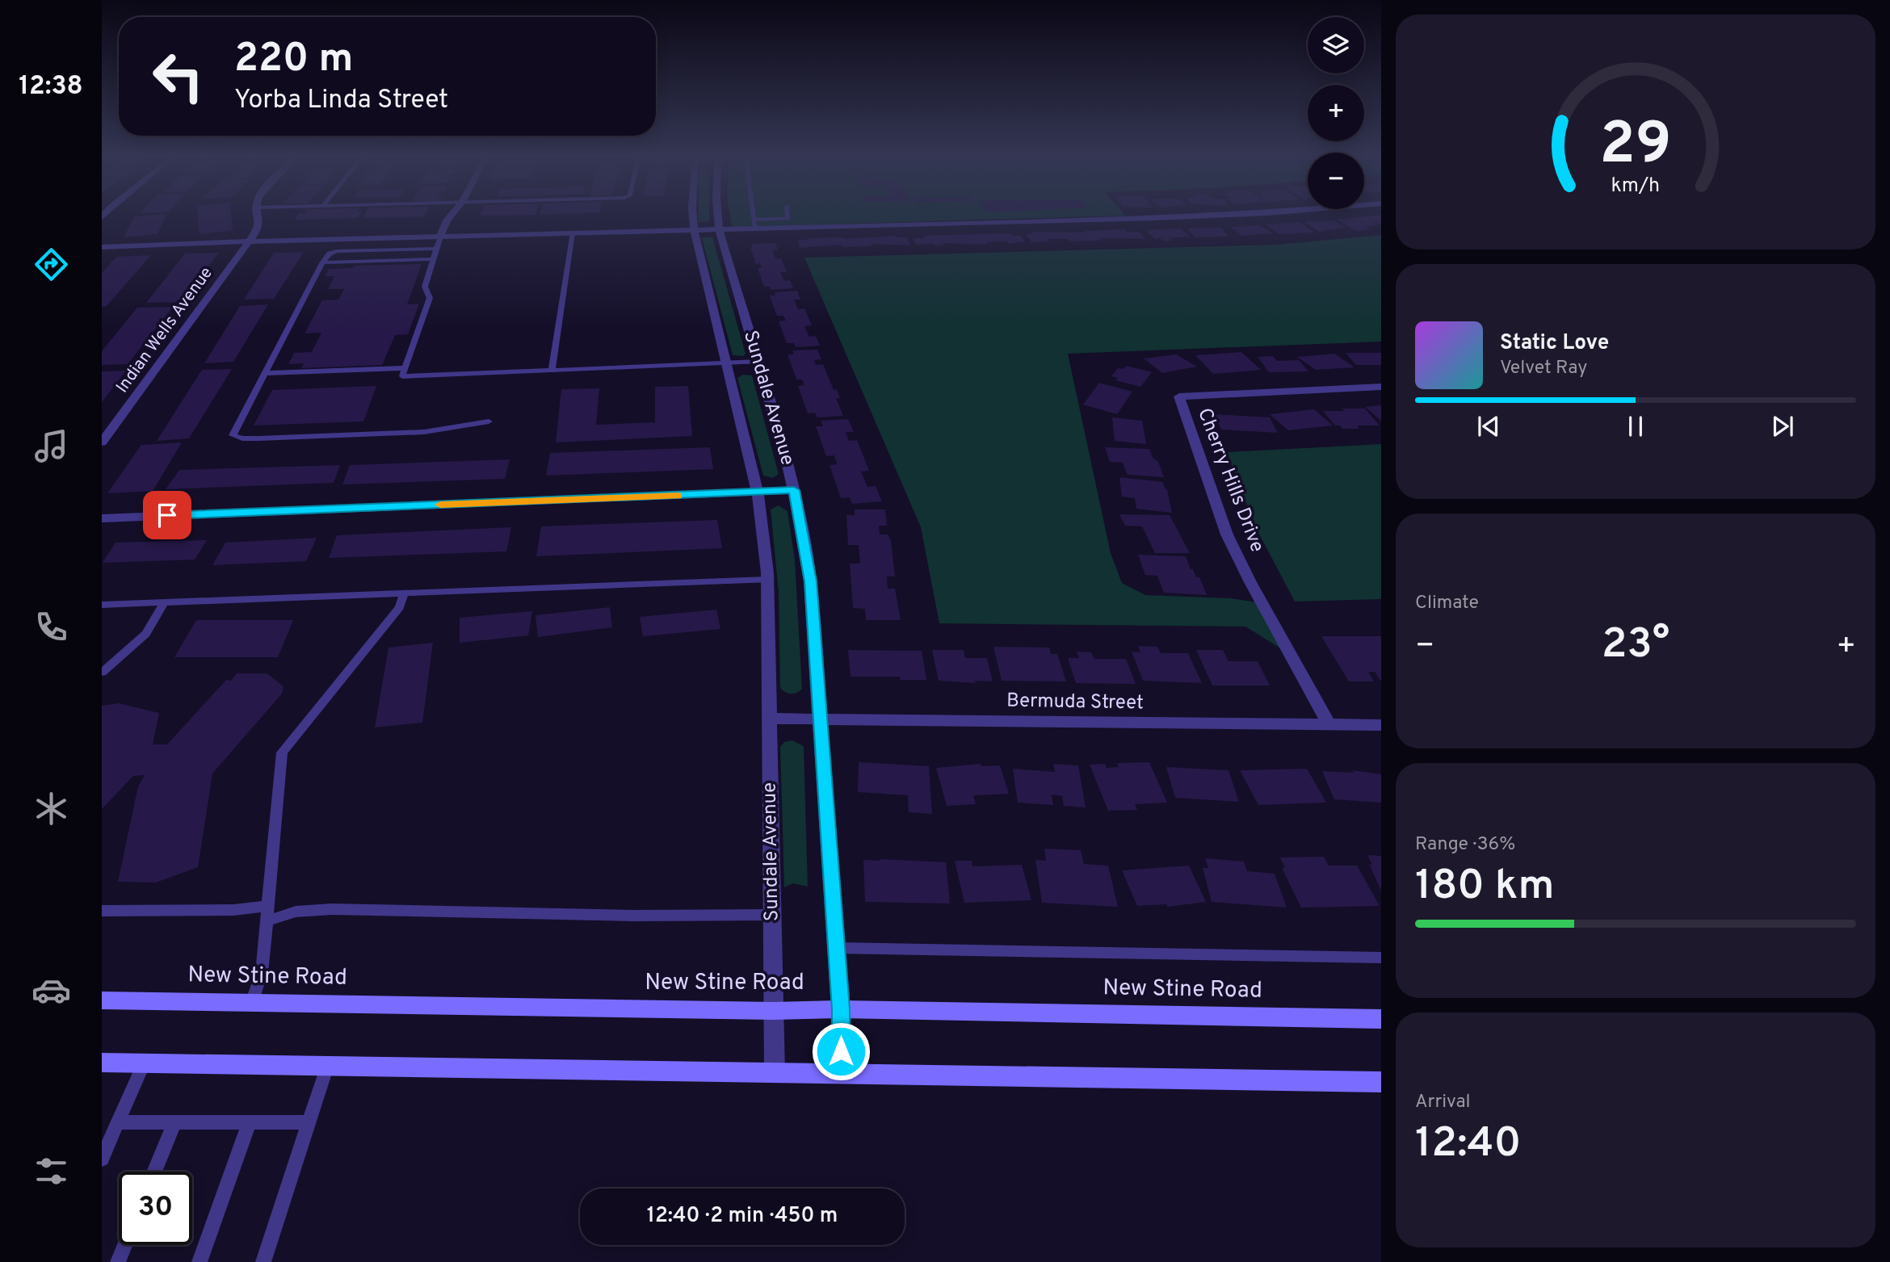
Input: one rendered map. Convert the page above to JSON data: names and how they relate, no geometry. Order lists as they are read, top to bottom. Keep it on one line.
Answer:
{"streets":{"main road":["New Stine Road"],"street":["Indian Wells Avenue","Sundale Avenue","Cherry Hills Drive","Bermuda Street"]},"crossings":[["Sundale Avenue","Bermuda Street"],["Sundale Avenue","New Stine Road"],["Cherry Hills Drive","Bermuda Street"]],"page":{"tabs":"12:38","map_buttons":["+","−"],"turn":["220 m","Yorba Linda Street"],"song":["Static Love","Velvet Ray"],"tile":["Climate",["Range · 36%","180 km"],["Arrival","12:40"]],"heat":["−","23°","+"],"limit":"30","trip":"12:40 · 2 min · 450 m","gauge":["29","km/h"]}}
